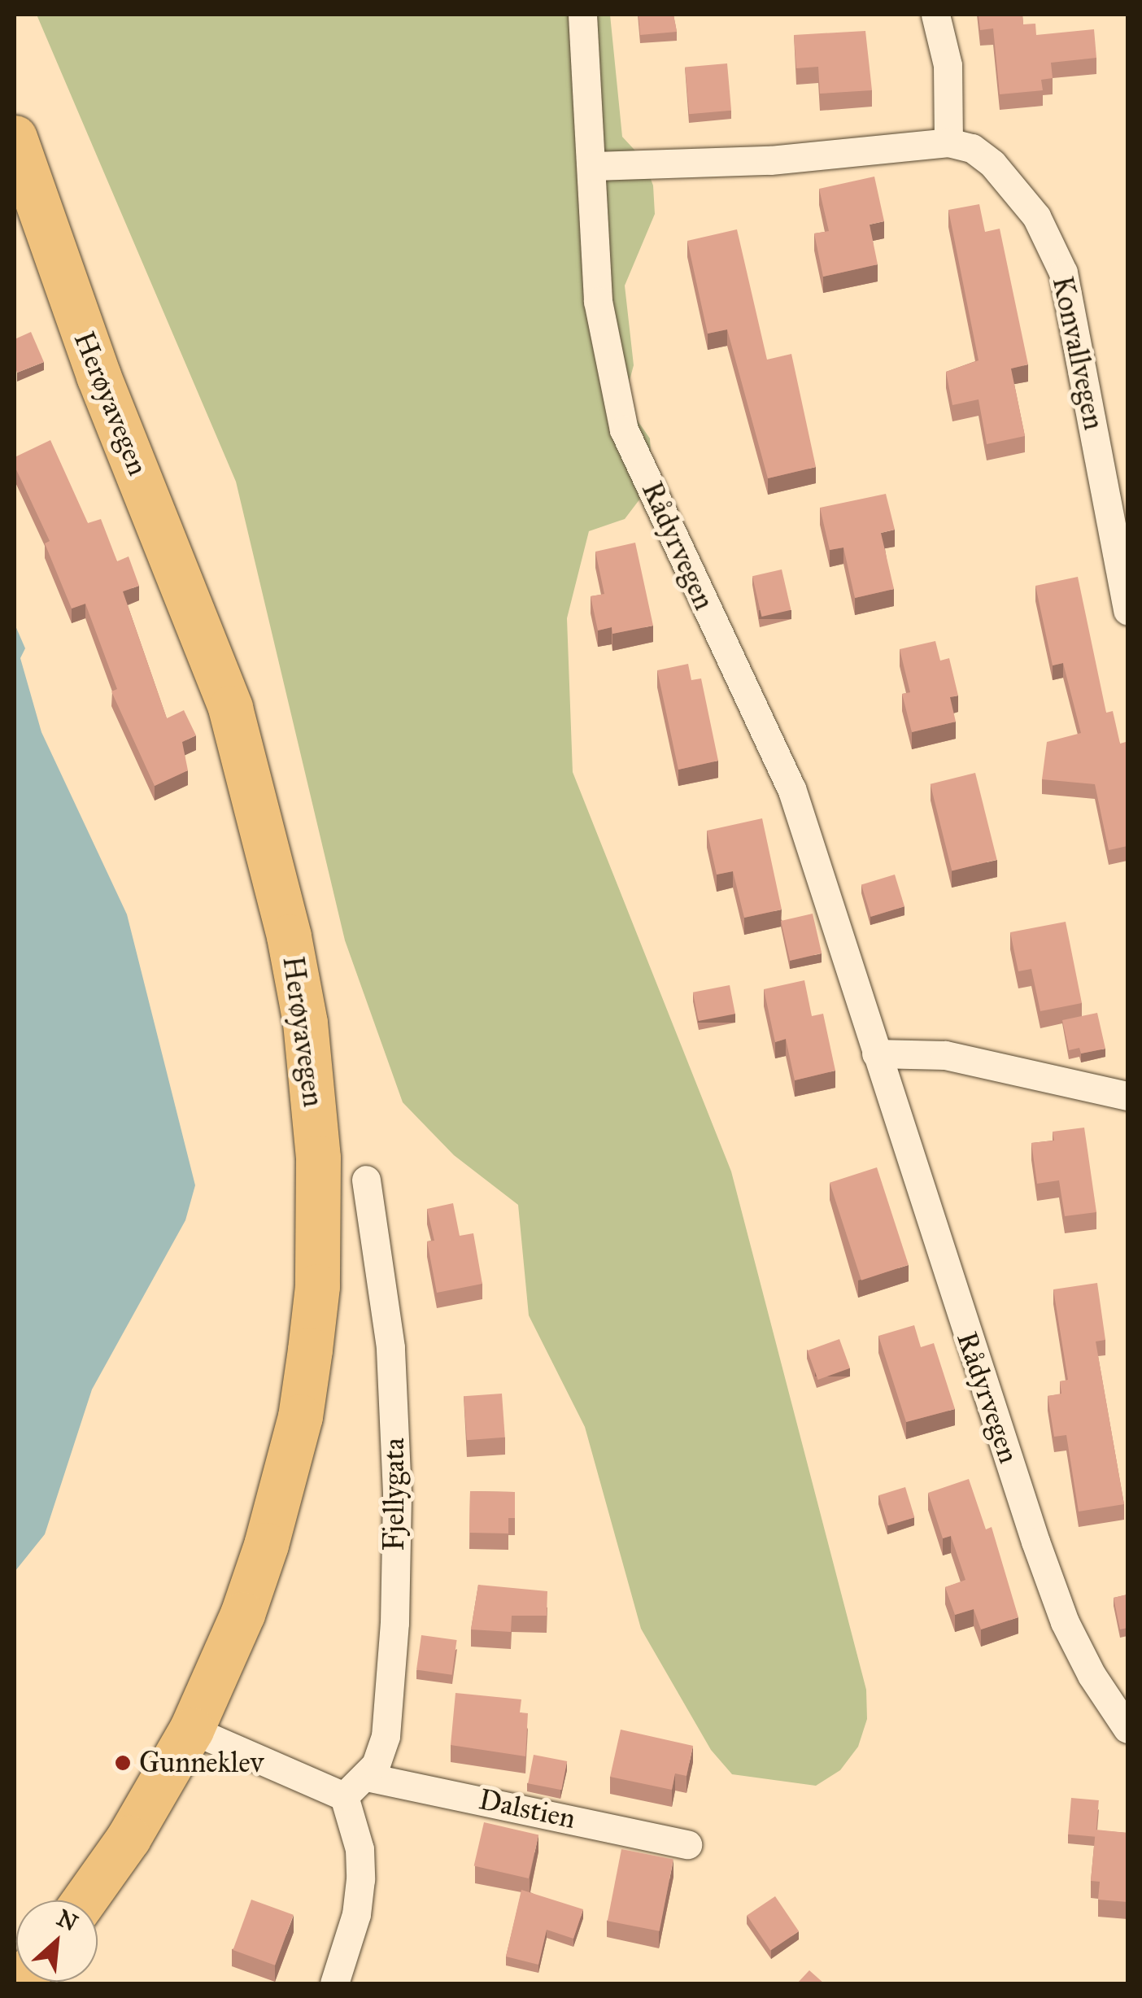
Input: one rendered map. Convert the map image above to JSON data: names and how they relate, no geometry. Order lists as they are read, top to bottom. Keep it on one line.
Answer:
{"streets":{"highway":["Herøyavegen"],"street":["Konvallvegen","Rådyrvegen","Fjellygata","Dalstien"]},"crossings":[["Konvallvegen","Rådyrvegen"],["Fjellygata","Dalstien"]],"places":["Gunneklev"],"north":"top right"}
